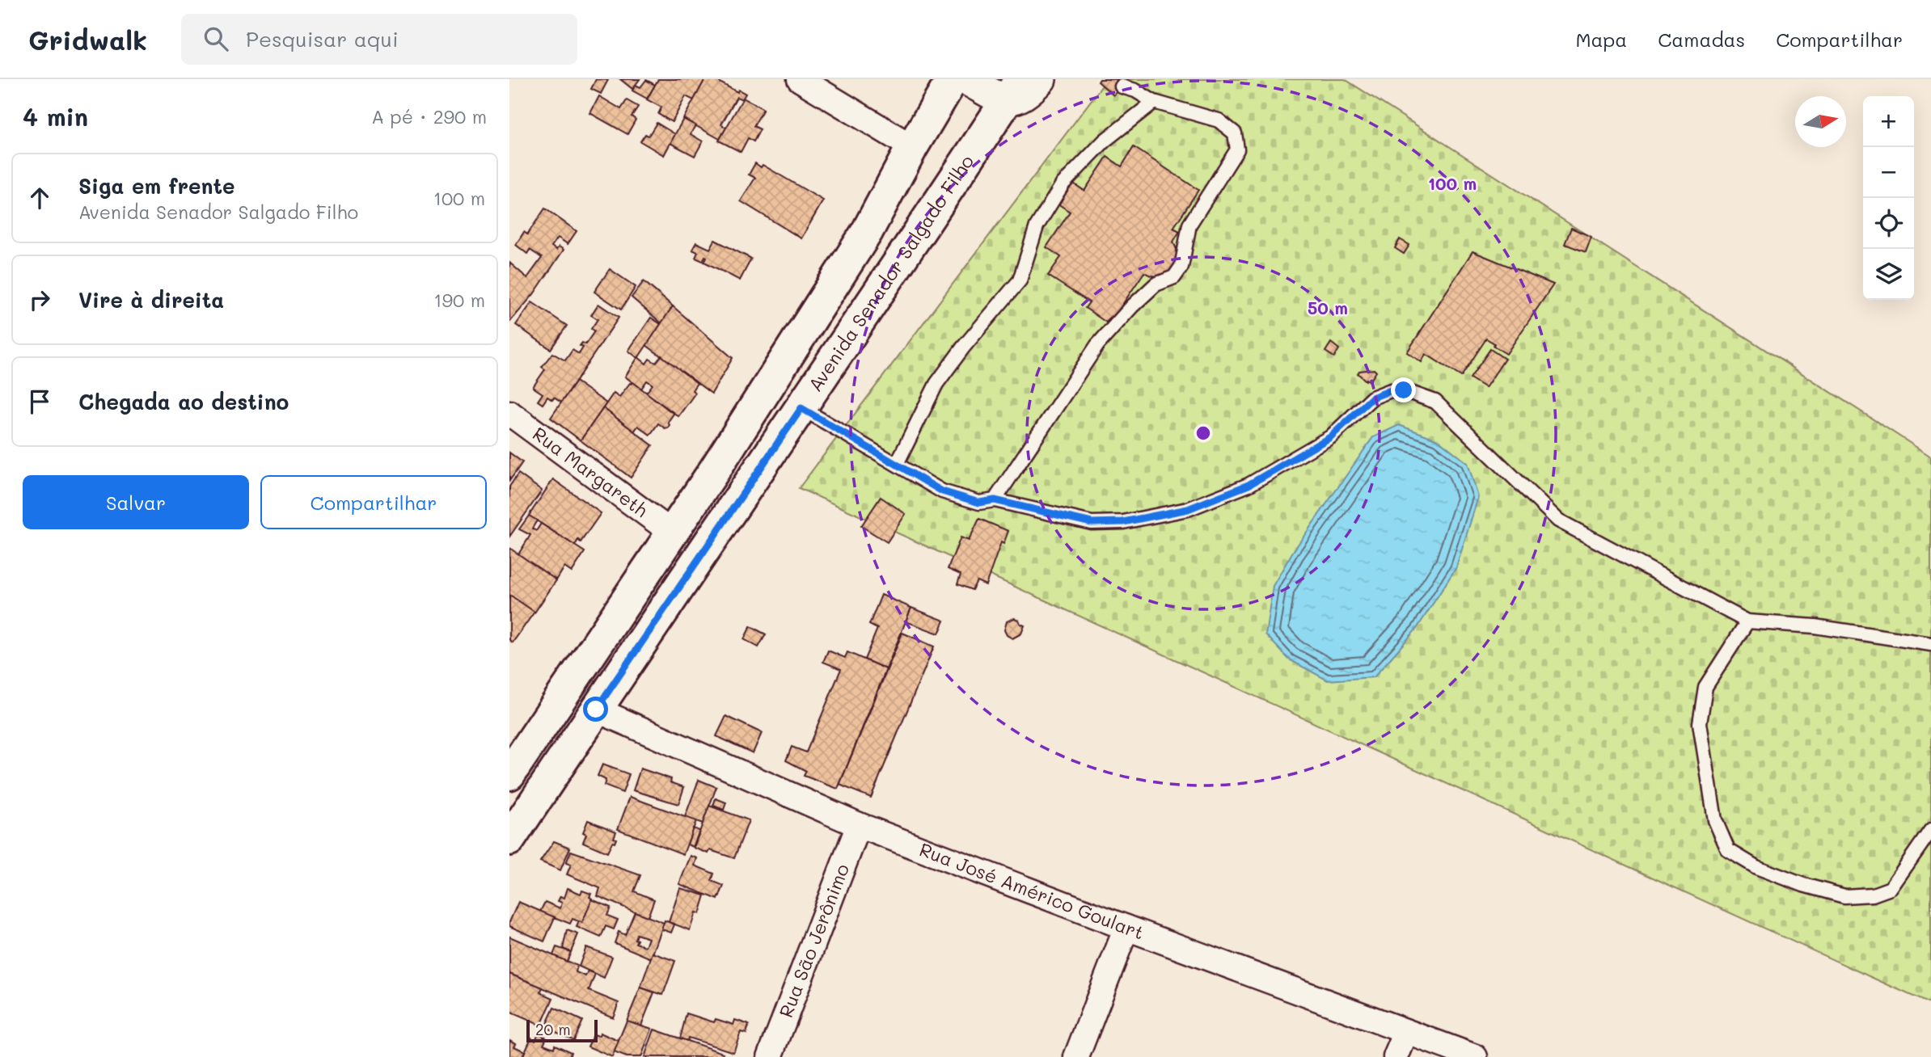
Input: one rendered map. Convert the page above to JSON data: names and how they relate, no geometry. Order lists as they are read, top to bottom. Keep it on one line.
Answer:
{"streets":{"main road":["Avenida Senador Salgado Filho"],"street":["Rua Margareth","Rua José Américo Goulart","Rua São Jerônimo"]},"crossings":[["Avenida Senador Salgado Filho","Rua José Américo Goulart"],["Rua José Américo Goulart","Rua São Jerônimo"]],"scale_bar":"20 m","north":"right","page":{"header":"Gridwalk","search":"Pesquisar aqui","nav":["Mapa","Camadas","Compartilhar"],"heading":["4 min","A pé · 290 m"],"map_buttons":["+","−"],"list":[["Siga em frente","Avenida Senador Salgado Filho","100 m"],["Vire à direita","190 m"],"Chegada ao destino"],"buttons":["Salvar","Compartilhar"],"scale":"20 m"},"rings":["100 m","50 m"]}
